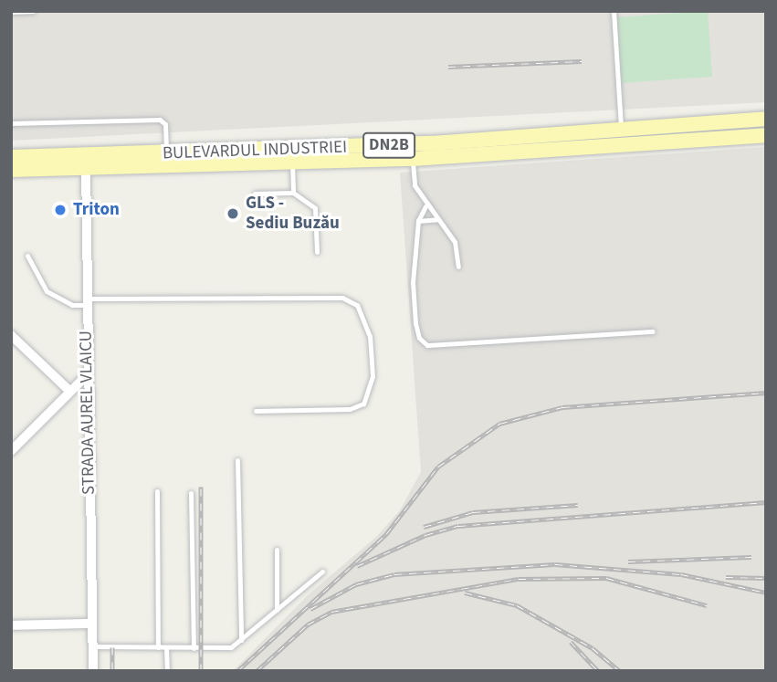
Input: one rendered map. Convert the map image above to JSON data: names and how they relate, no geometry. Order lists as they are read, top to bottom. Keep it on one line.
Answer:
{"streets":{"main road":["DN2B","BULEVARDUL INDUSTRIEI"],"street":["STRADA AUREL VLAICU"]},"crossings":[["BULEVARDUL INDUSTRIEI","STRADA AUREL VLAICU"]],"places":["Triton","GLS - Sediu Buzău"]}
